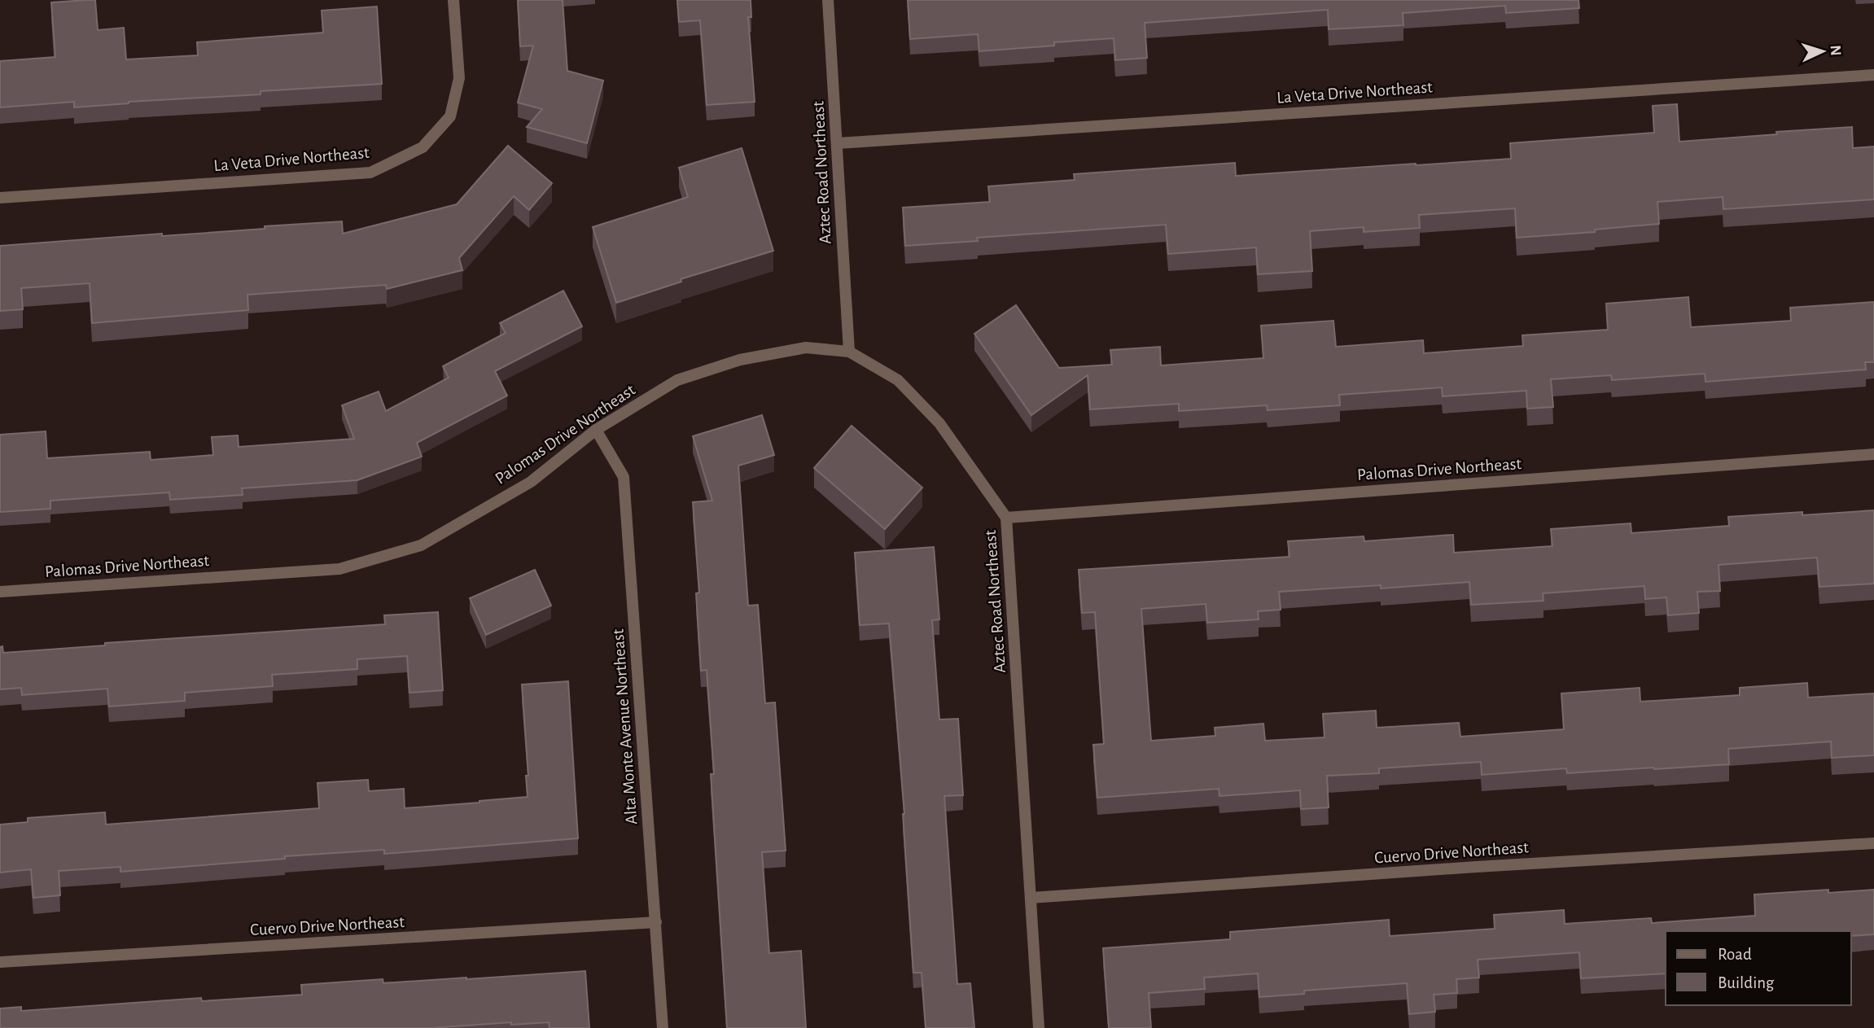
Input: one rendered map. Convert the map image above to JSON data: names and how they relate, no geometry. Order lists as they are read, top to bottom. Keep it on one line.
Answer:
{"streets":{"street":["La Veta Drive Northeast","Aztec Road Northeast","Palomas Drive Northeast","Alta Monte Avenue Northeast","Cuervo Drive Northeast"]},"crossings":[["La Veta Drive Northeast","Aztec Road Northeast"],["Aztec Road Northeast","Palomas Drive Northeast"],["Aztec Road Northeast","Cuervo Drive Northeast"],["Palomas Drive Northeast","Alta Monte Avenue Northeast"],["Alta Monte Avenue Northeast","Cuervo Drive Northeast"]],"legend":["Road","Building"],"north":"right"}
